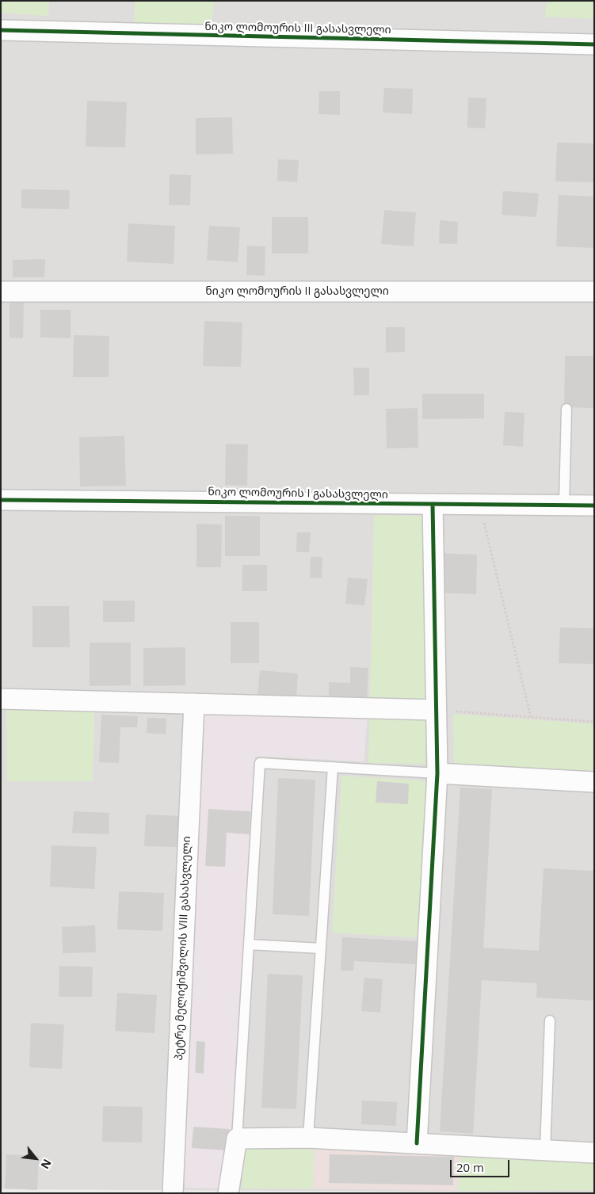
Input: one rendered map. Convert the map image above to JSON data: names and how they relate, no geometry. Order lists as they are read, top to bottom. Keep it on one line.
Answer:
{"streets":{"street":["ნიკო ლომოურის III გასასვლელი","ნიკო ლომოურის II გასასვლელი","ნიკო ლომოურის I გასასვლელი","პეტრე მელიქიშვილის VIII გასასვლელი"]},"scale_bar":"20 m","north":"bottom right"}
